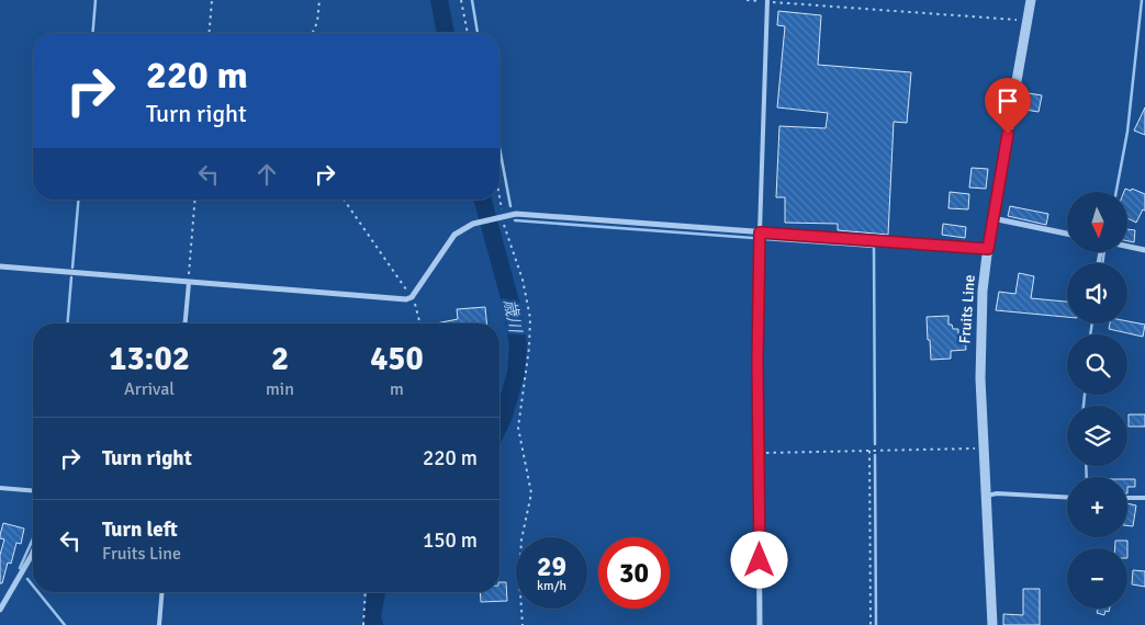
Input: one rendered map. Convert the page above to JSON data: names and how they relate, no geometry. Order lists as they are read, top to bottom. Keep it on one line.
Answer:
{"streets":{"street":["Fruits Line"]},"water":["歳川"],"north":"bottom","page":{"turn":["220 m","Turn right"],"map_buttons":["+","−"],"eta":["13:02","Arrival","2","min","450","m"],"list":[{"name":"Turn right","value":"220 m"},{"name":"Turn left","note":"Fruits Line","value":"150 m"}],"speed":"29 km/h","limit":"30"}}
